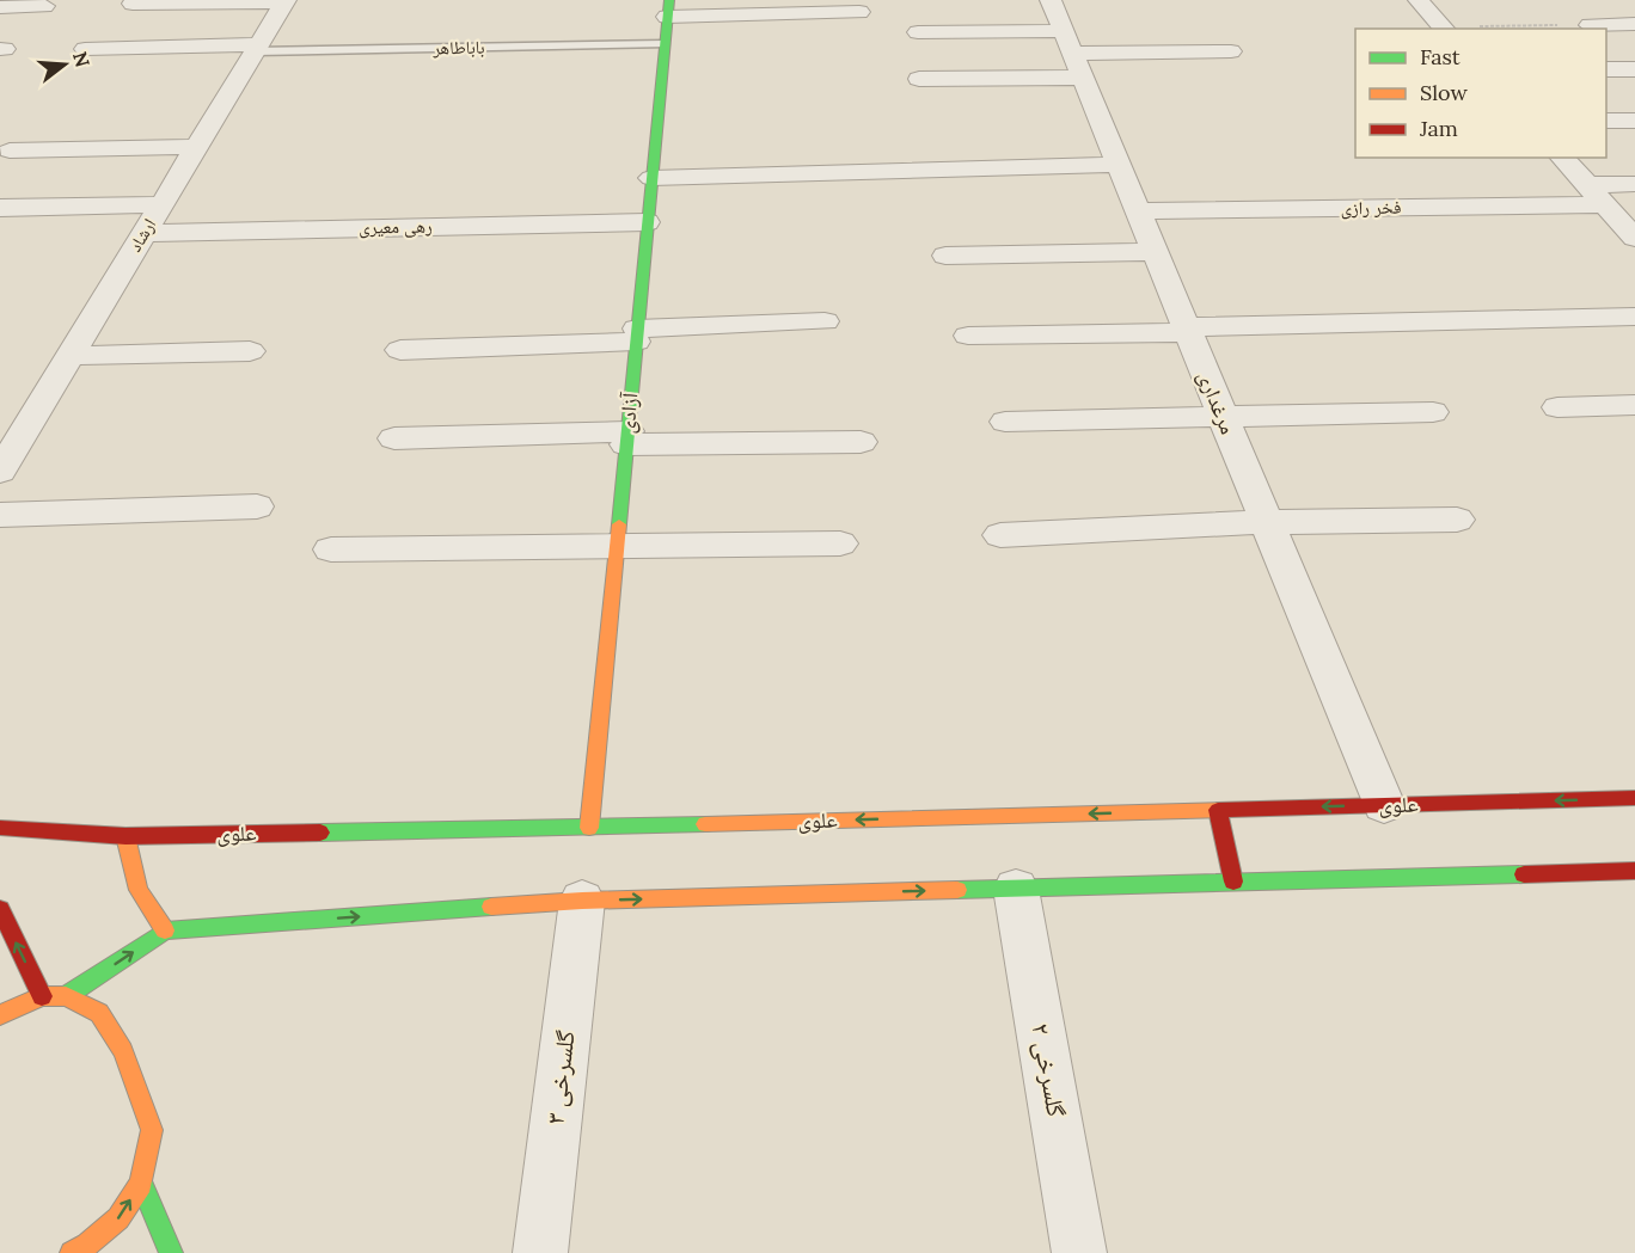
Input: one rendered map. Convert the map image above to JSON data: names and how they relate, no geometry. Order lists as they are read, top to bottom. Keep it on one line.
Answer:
{"streets":{"street":["فخر رازی","رهی معیری","ارشاد","مرغداری","آزادی","علوی","گلسرخی ۲","گلسرخی ۳"],"lane":["باباطاهر"]},"crossings":[["باباطاهر","ارشاد"],["باباطاهر","آزادی"],["فخر رازی","مرغداری"],["رهی معیری","ارشاد"],["رهی معیری","آزادی"],["مرغداری","علوی"],["آزادی","علوی"]],"legend":["Fast","Slow","Jam"],"north":"right"}
